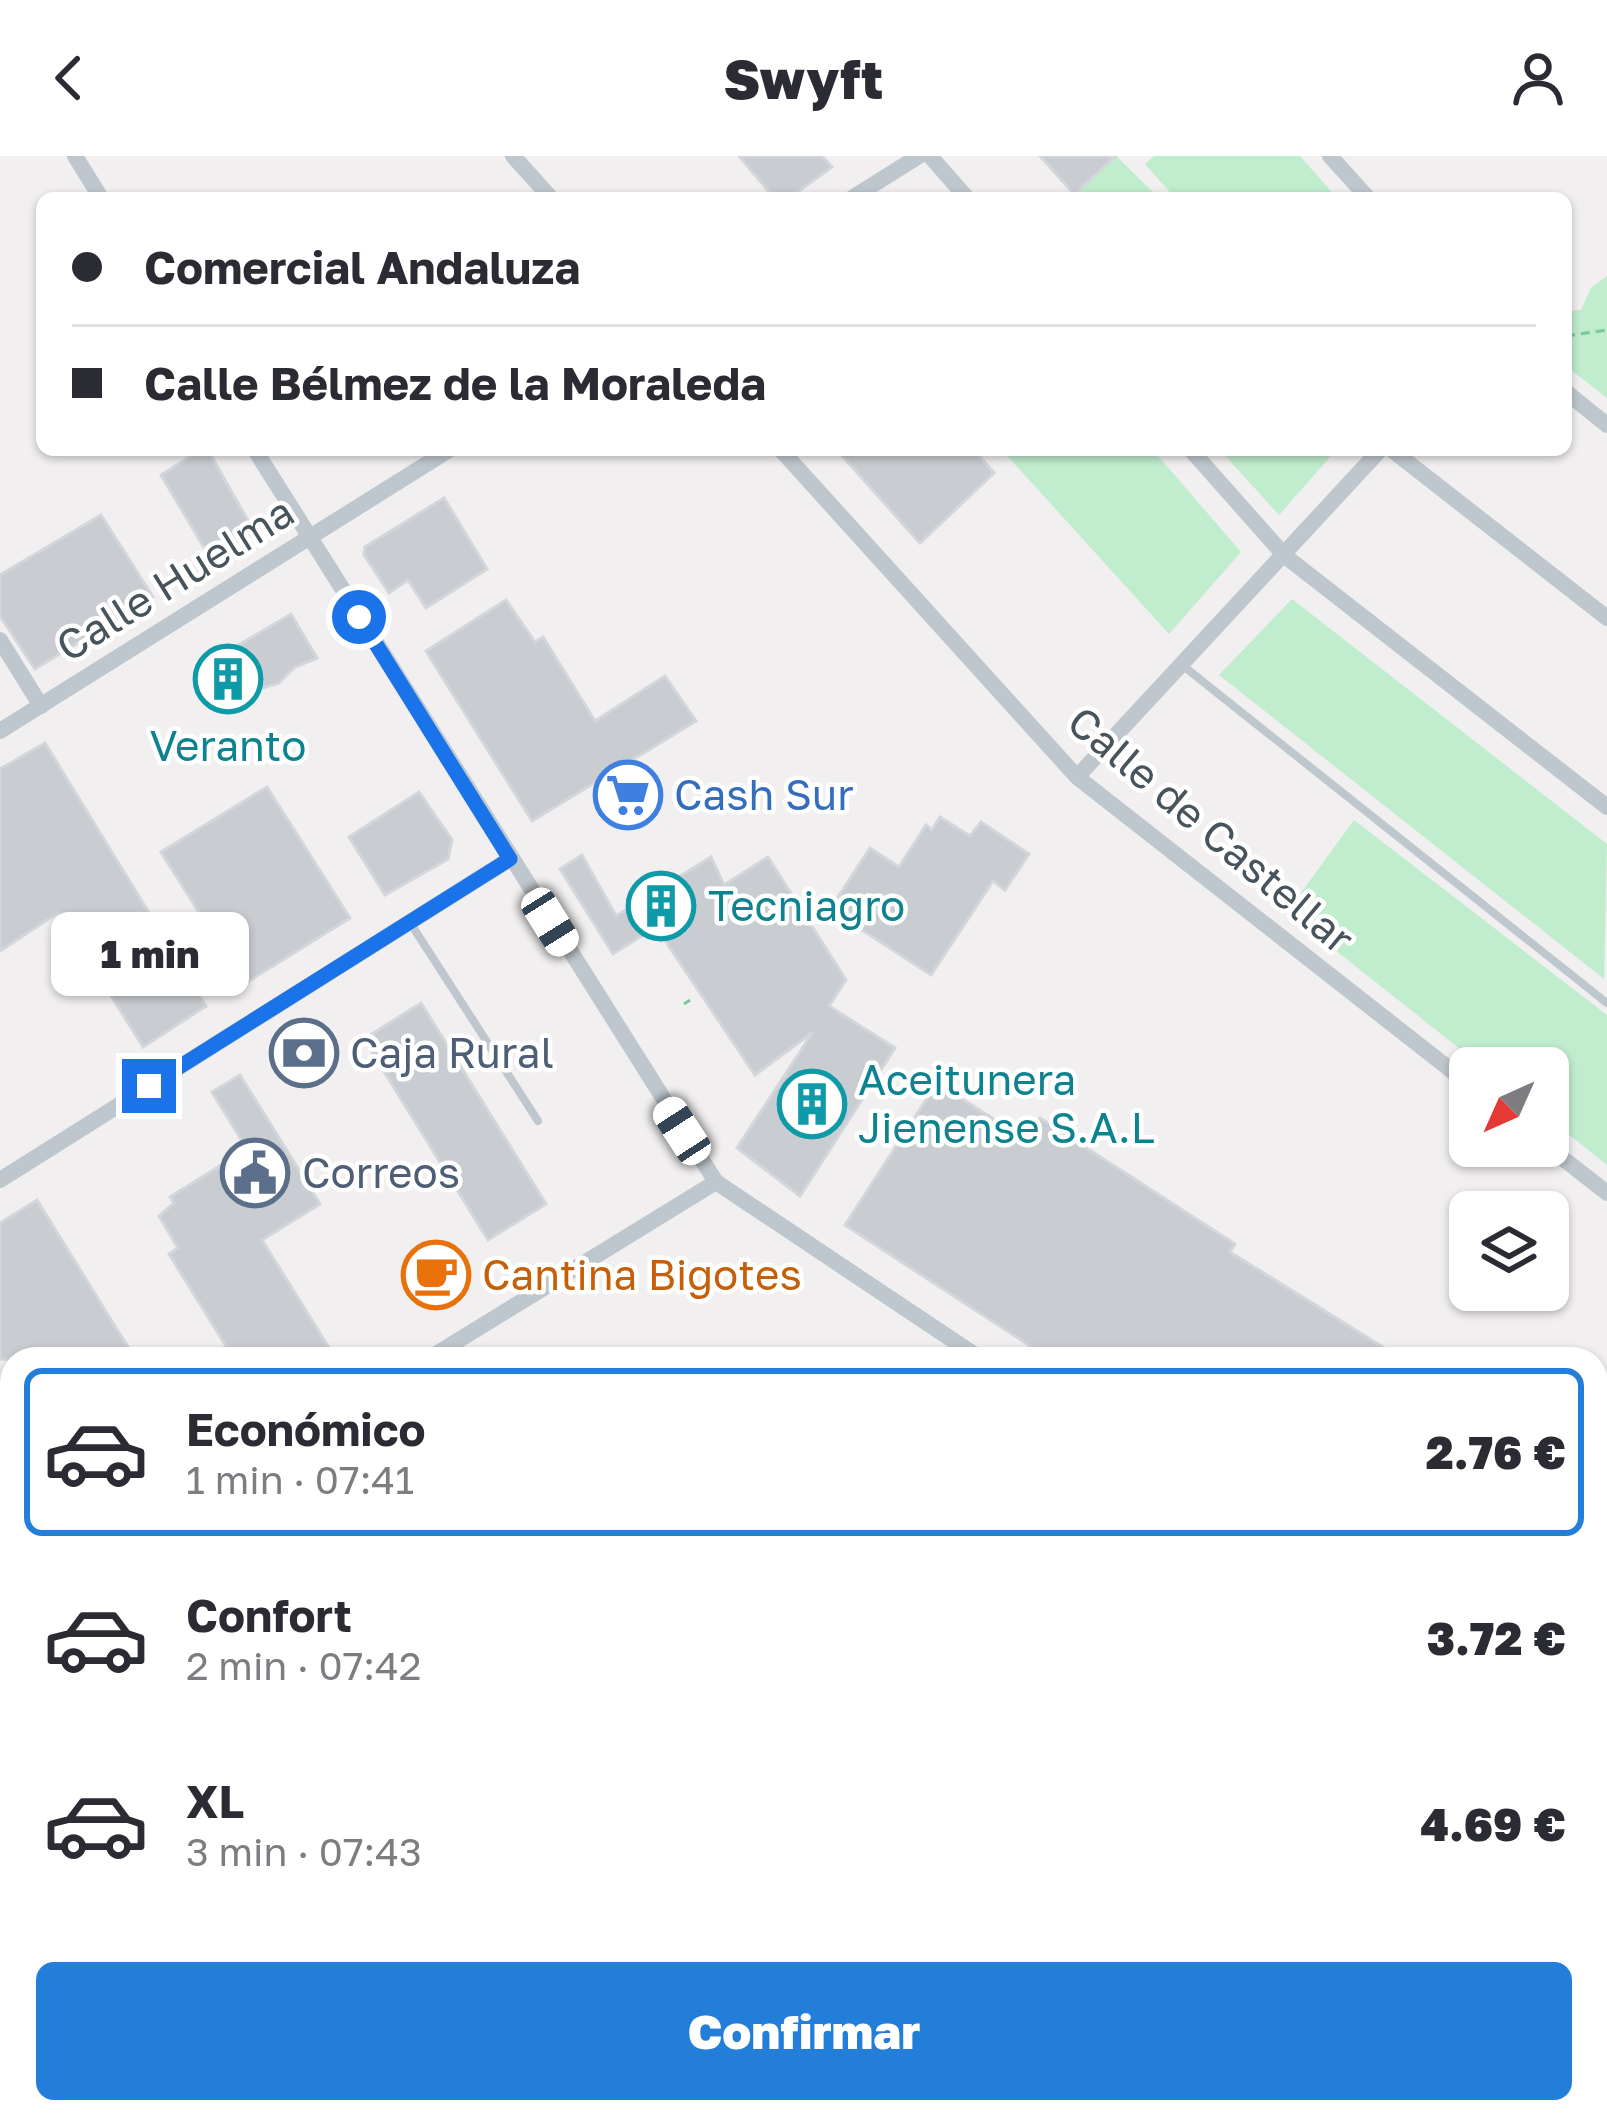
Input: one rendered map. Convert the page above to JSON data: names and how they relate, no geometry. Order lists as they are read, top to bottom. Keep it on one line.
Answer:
{"streets":{"street":["Calle Huelma","Calle de Castellar"]},"places":{"building":["Veranto","Tecniagro","Aceitunera Jienense S.A.L"],"supermarket":["Cash Sur"],"bank":["Caja Rural"],"public building":["Correos"],"cafe":["Cantina Bigotes"]},"north":"bottom left","page":{"header":"Swyft","banner":["Comercial Andaluza","Calle Bélmez de la Moraleda"],"bubble":"1 min","list":[{"name":"Económico","note":"1 min · 07:41","value":"2.76 €"},{"name":"Confort","note":"2 min · 07:42","value":"3.72 €"},{"name":"XL","note":"3 min · 07:43","value":"4.69 €"}],"buttons":"Confirmar"}}
